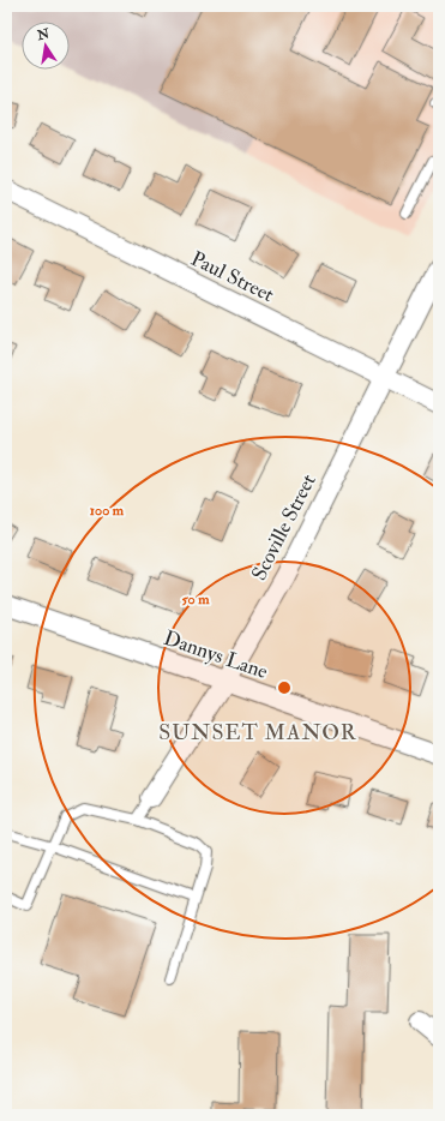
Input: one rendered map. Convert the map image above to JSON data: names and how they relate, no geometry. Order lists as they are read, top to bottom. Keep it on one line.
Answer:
{"streets":{"street":["Paul Street","Scoville Street","Dannys Lane"]},"crossings":[["Paul Street","Scoville Street"],["Scoville Street","Dannys Lane"]],"districts":["SUNSET MANOR"],"north":"top","rings":["100 m","50 m"]}
